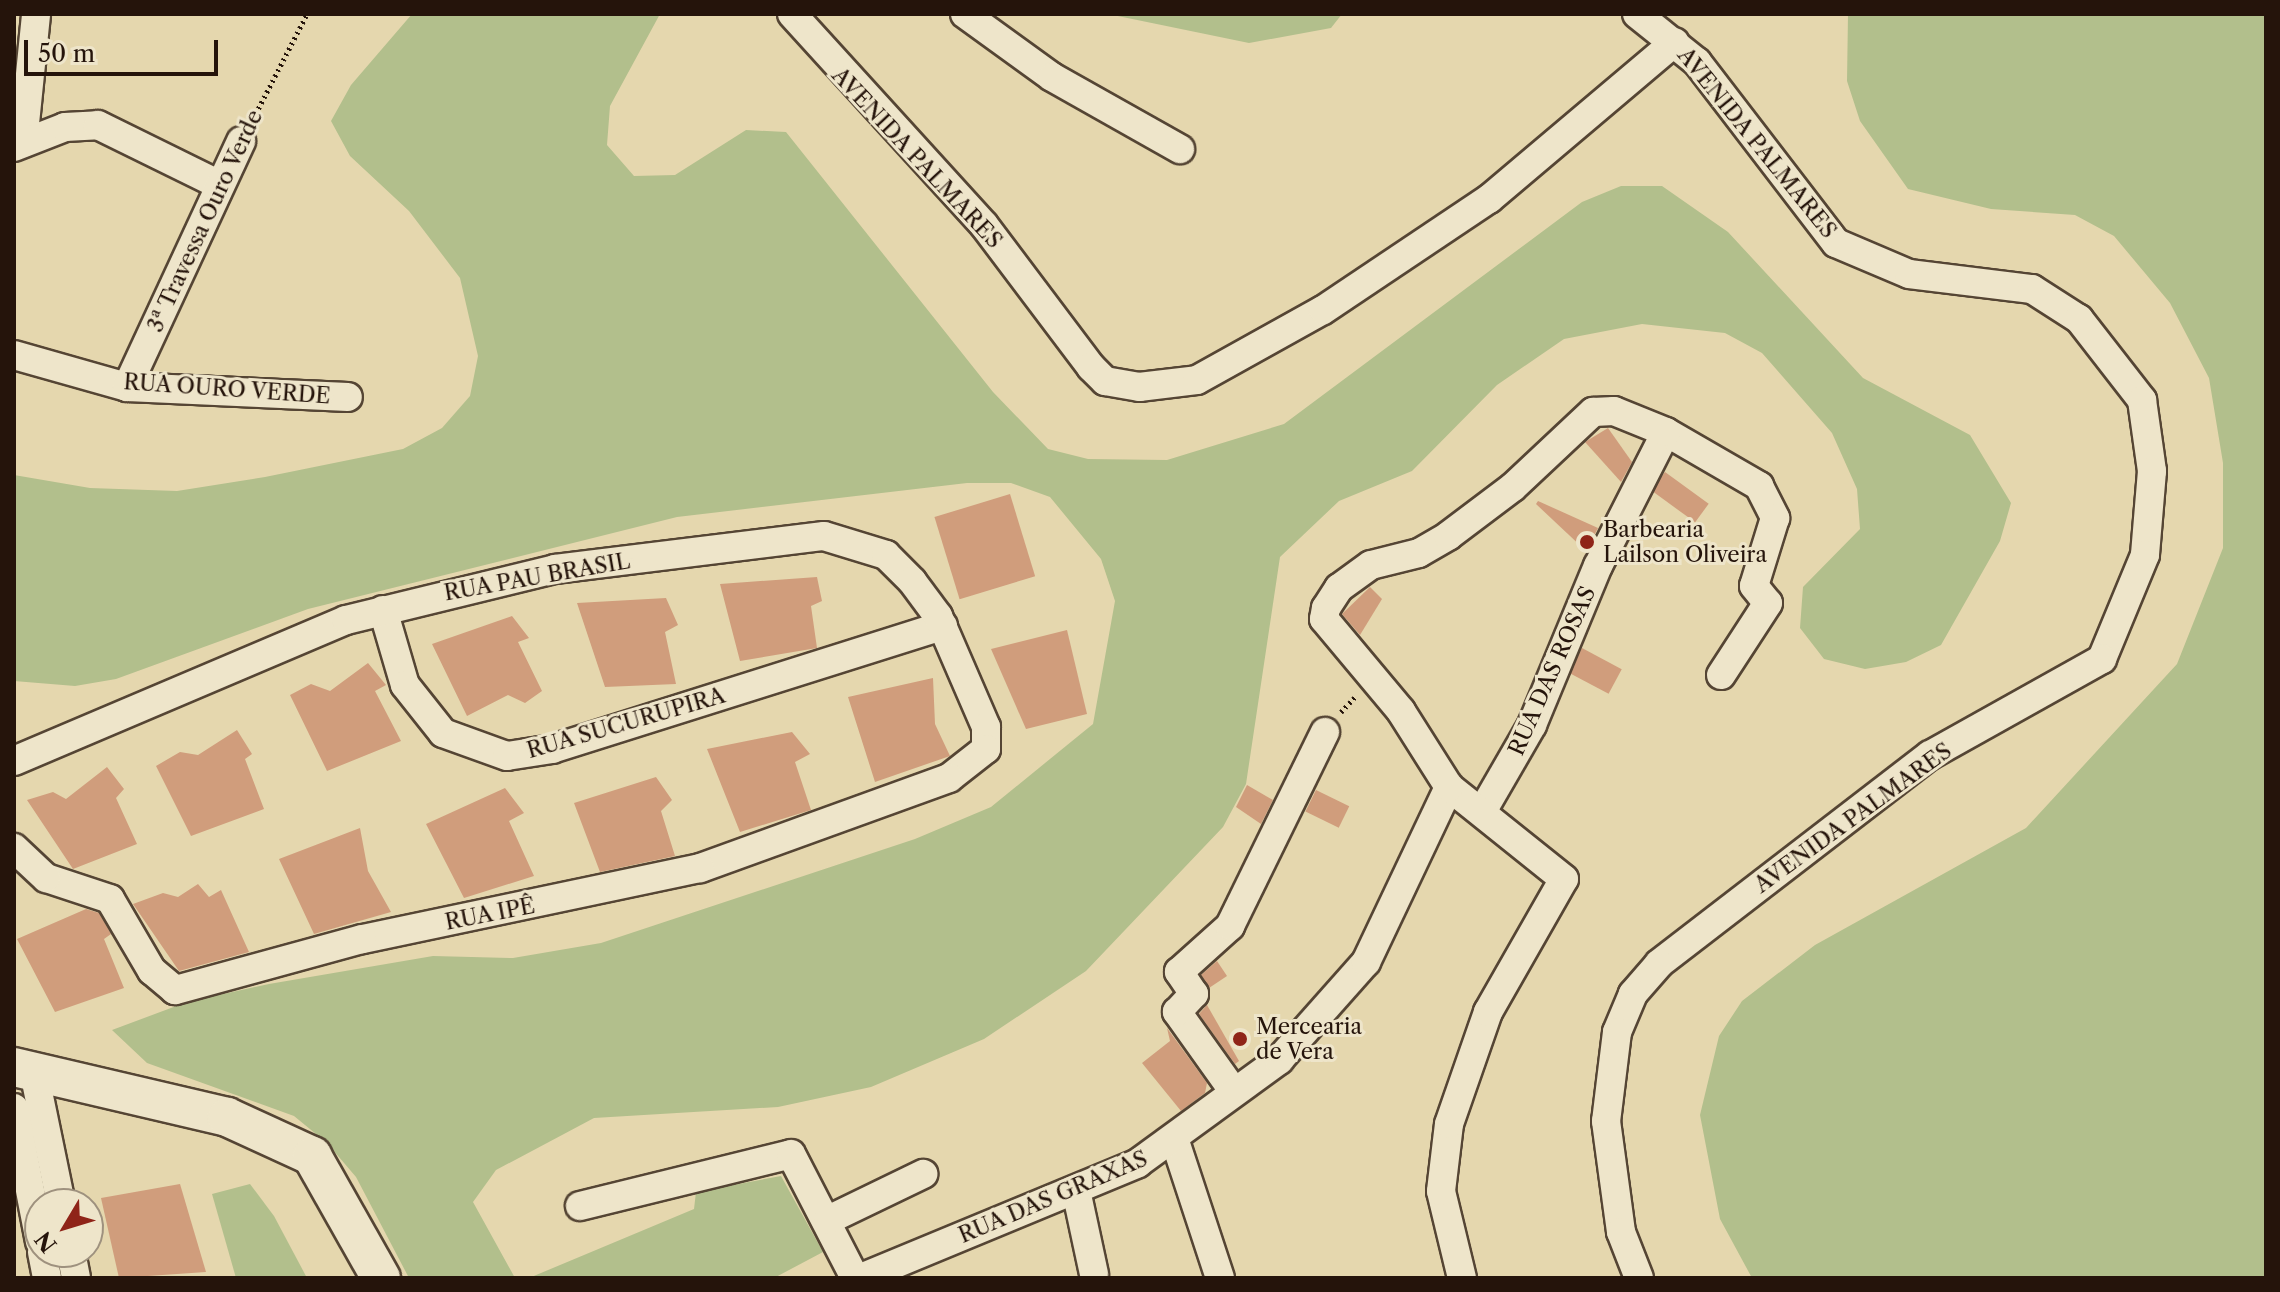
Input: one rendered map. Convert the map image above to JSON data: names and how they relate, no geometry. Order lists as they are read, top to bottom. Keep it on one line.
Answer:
{"streets":{"street":["AVENIDA PALMARES","3ª Travessa Ouro Verde","RUA OURO VERDE","RUA PAU BRASIL","RUA DAS ROSAS","RUA SUCURUPIRA","RUA IPÊ","RUA DAS GRAXAS"]},"crossings":[["3ª Travessa Ouro Verde","RUA OURO VERDE"],["RUA PAU BRASIL","RUA SUCURUPIRA"],["RUA PAU BRASIL","RUA IPÊ"]],"places":["Barbearia Lailson Oliveira","Mercearia de Vera"],"scale_bar":"50 m","north":"bottom left"}
